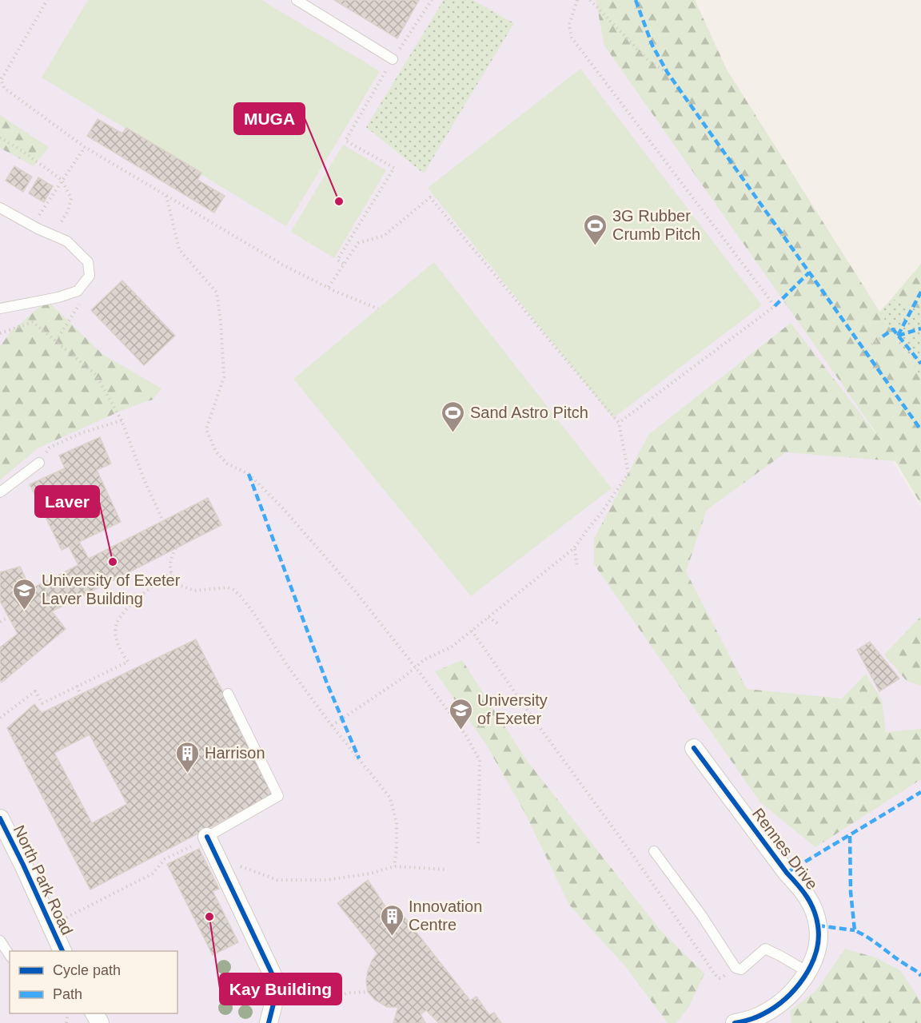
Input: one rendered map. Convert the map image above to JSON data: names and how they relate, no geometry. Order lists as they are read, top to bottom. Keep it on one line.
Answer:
{"streets":{"street":["Rennes Drive","North Park Road"]},"places":{"other":["MUGA","Laver","Kay Building"],"sports":["3G Rubber Crumb Pitch","Sand Astro Pitch"],"school or university":["University of Exeter Laver Building","University of Exeter"],"building":["Harrison","Innovation Centre"]},"legend":["Cycle path","Path"]}
